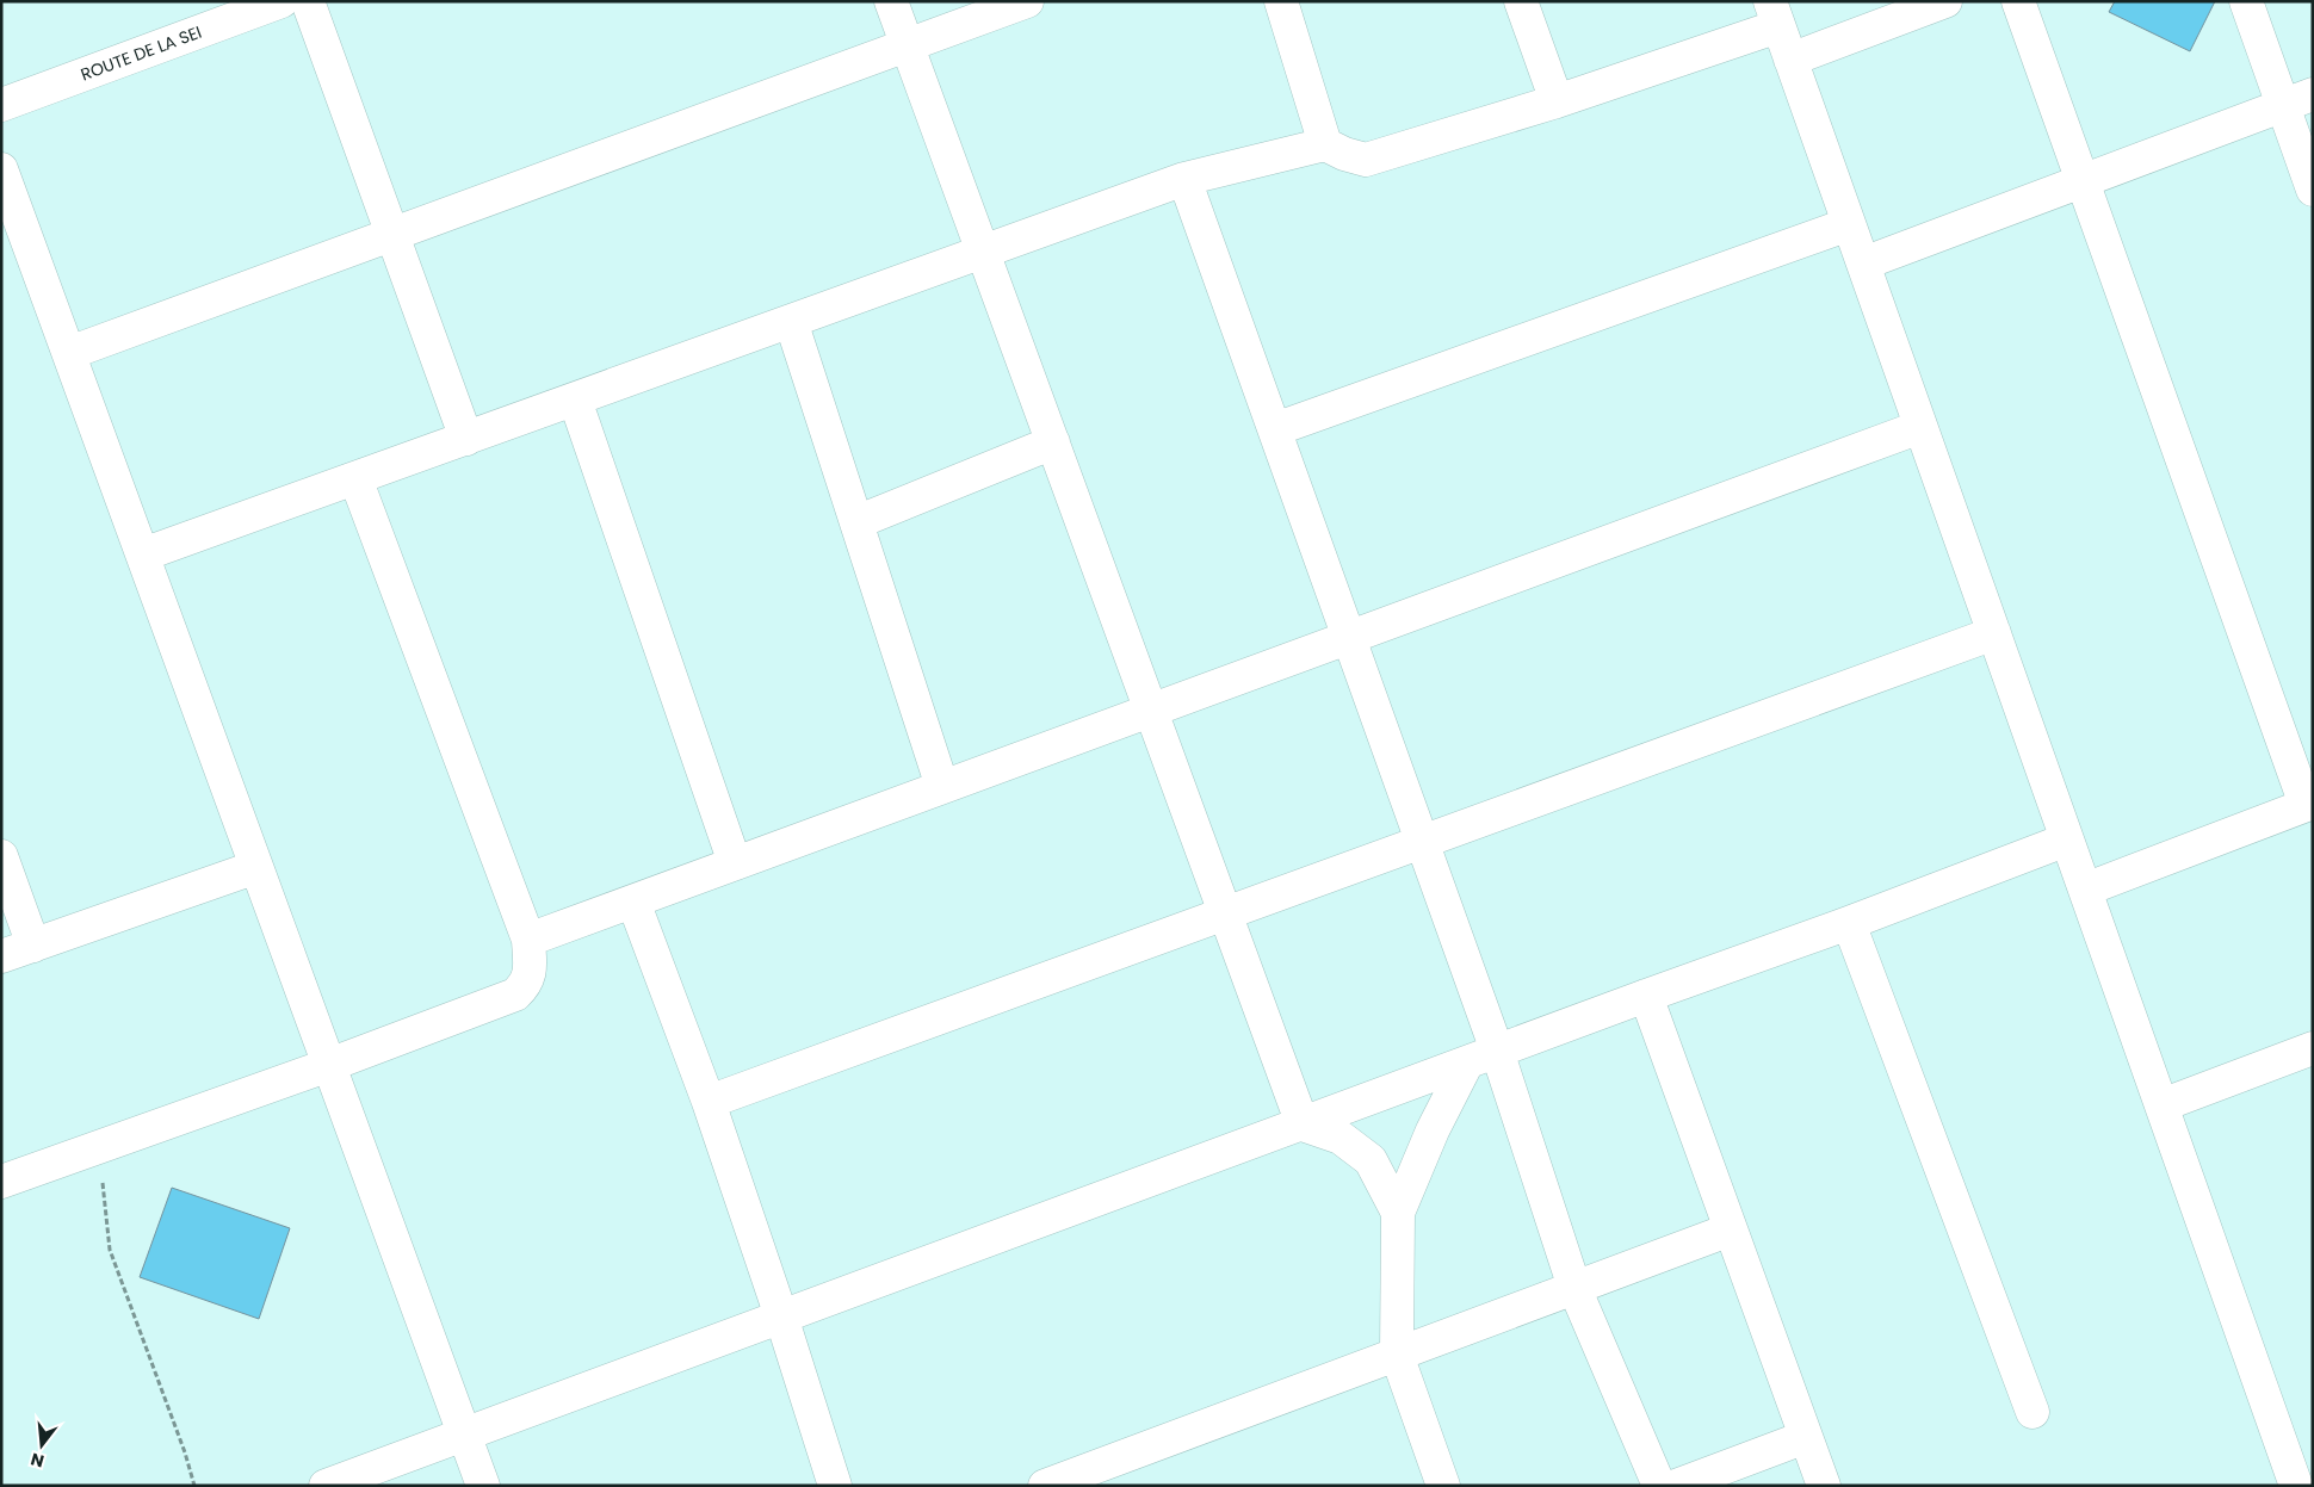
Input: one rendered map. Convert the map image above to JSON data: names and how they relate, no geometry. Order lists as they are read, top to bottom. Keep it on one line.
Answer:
{"streets":{"street":["ROUTE DE LA SEI"]},"north":"bottom"}
